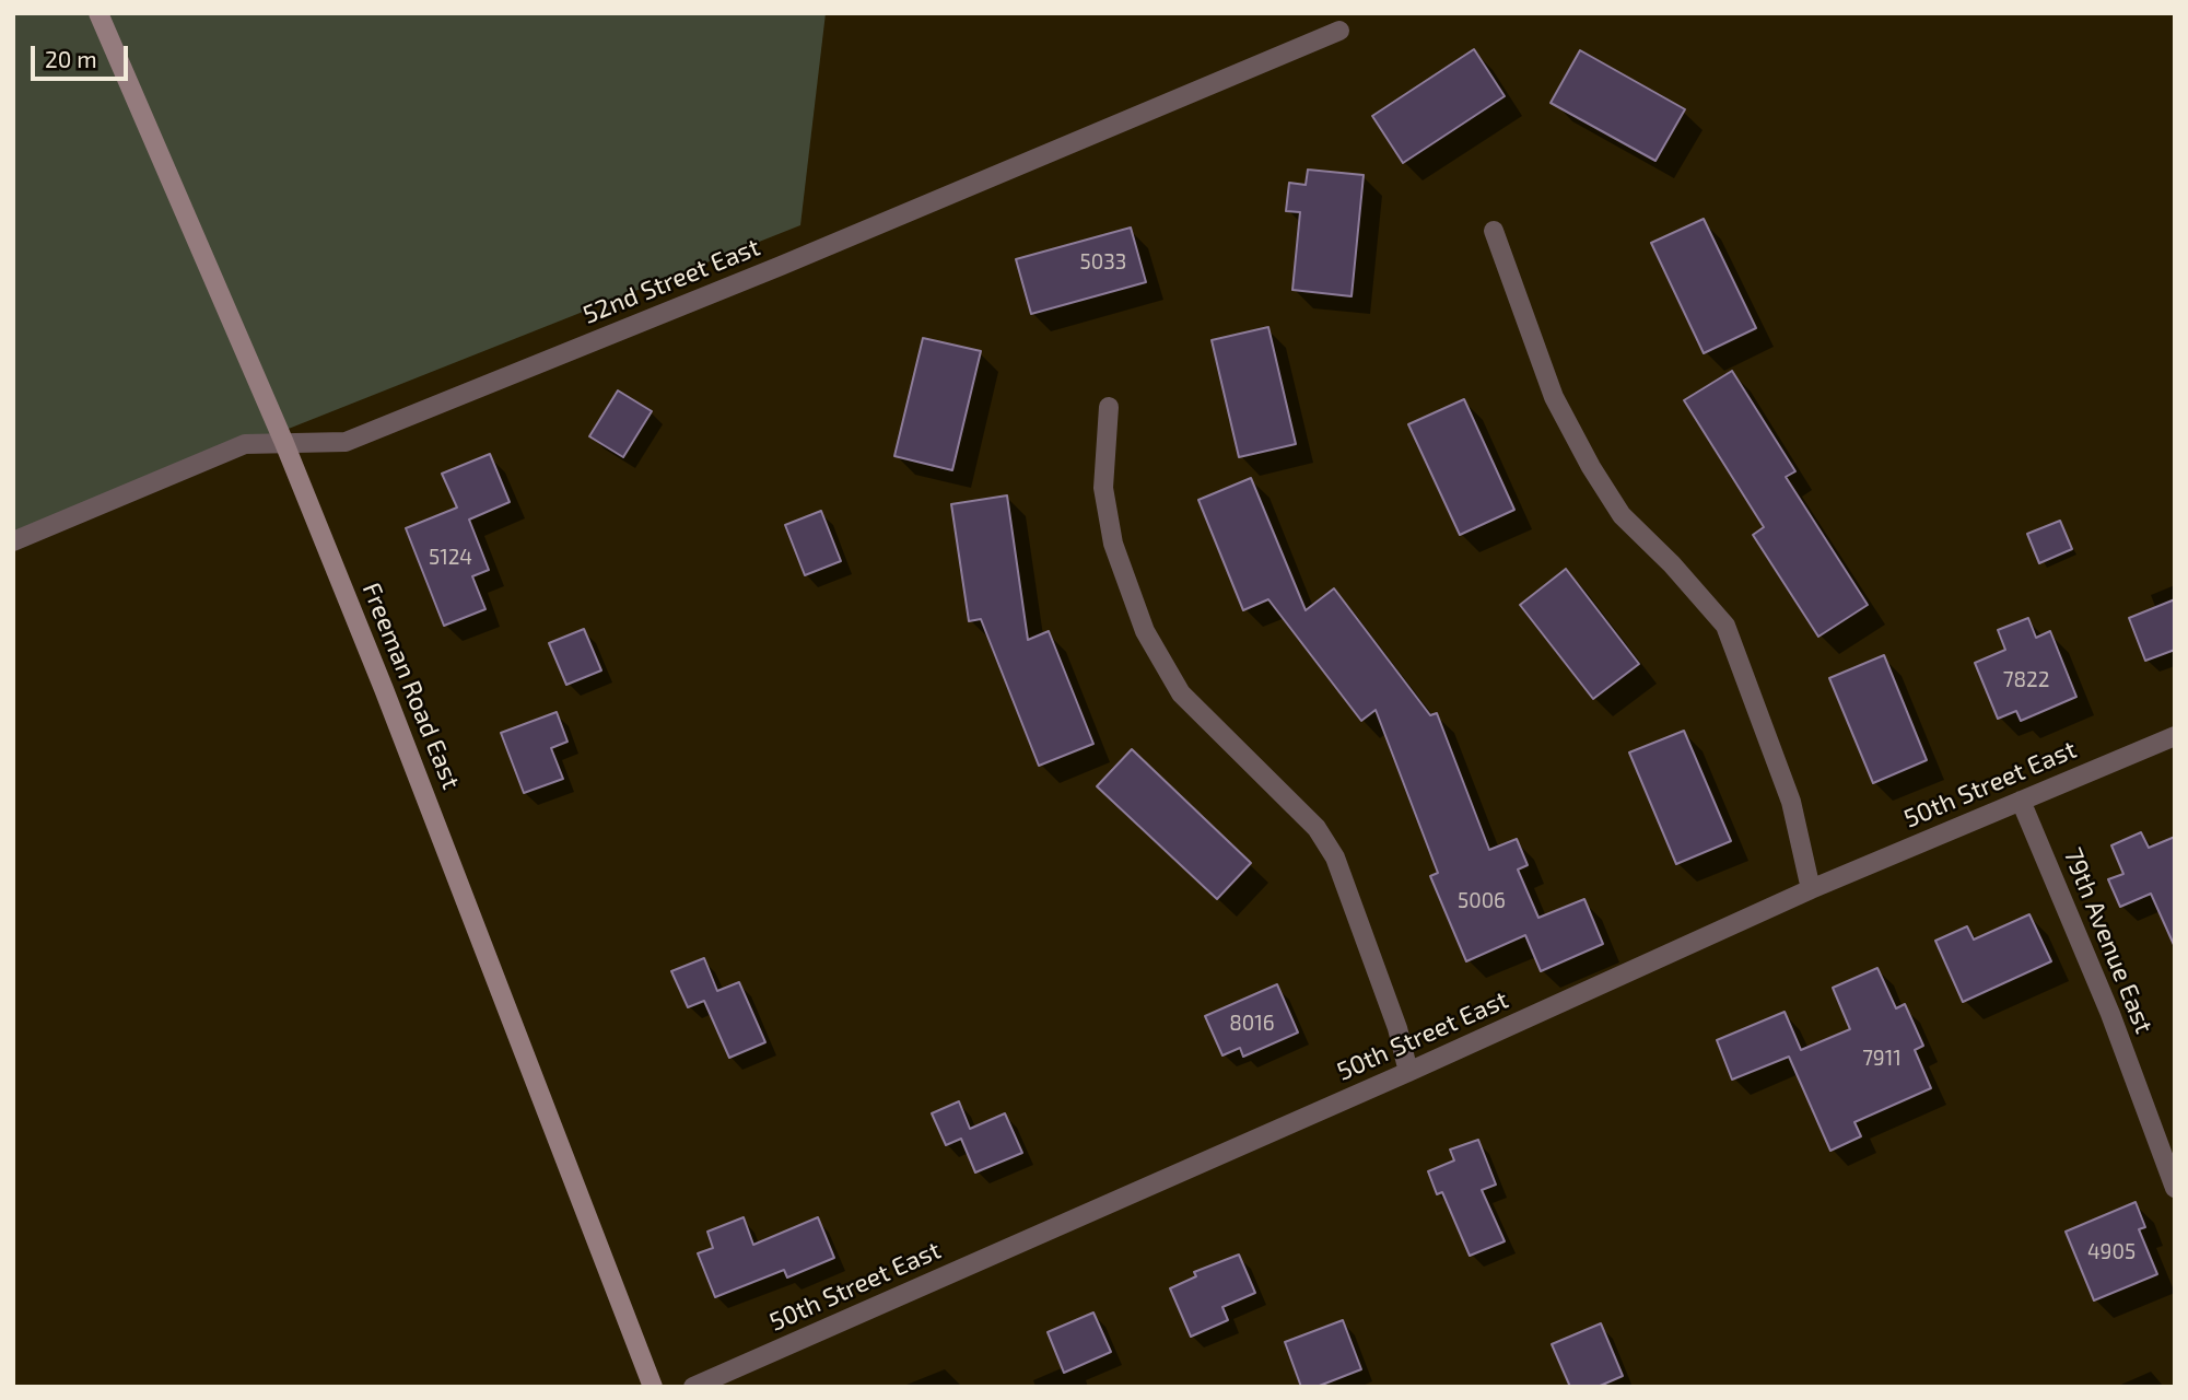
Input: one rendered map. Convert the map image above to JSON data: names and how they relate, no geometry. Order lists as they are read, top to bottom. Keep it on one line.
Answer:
{"streets":{"street":["52nd Street East","Freeman Road East","50th Street East","79th Avenue East"]},"crossings":[["52nd Street East","Freeman Road East"],["50th Street East","79th Avenue East"]],"house_numbers":["5033","5124","7822","5006","8016","7911","4905"],"scale_bar":"20 m"}
